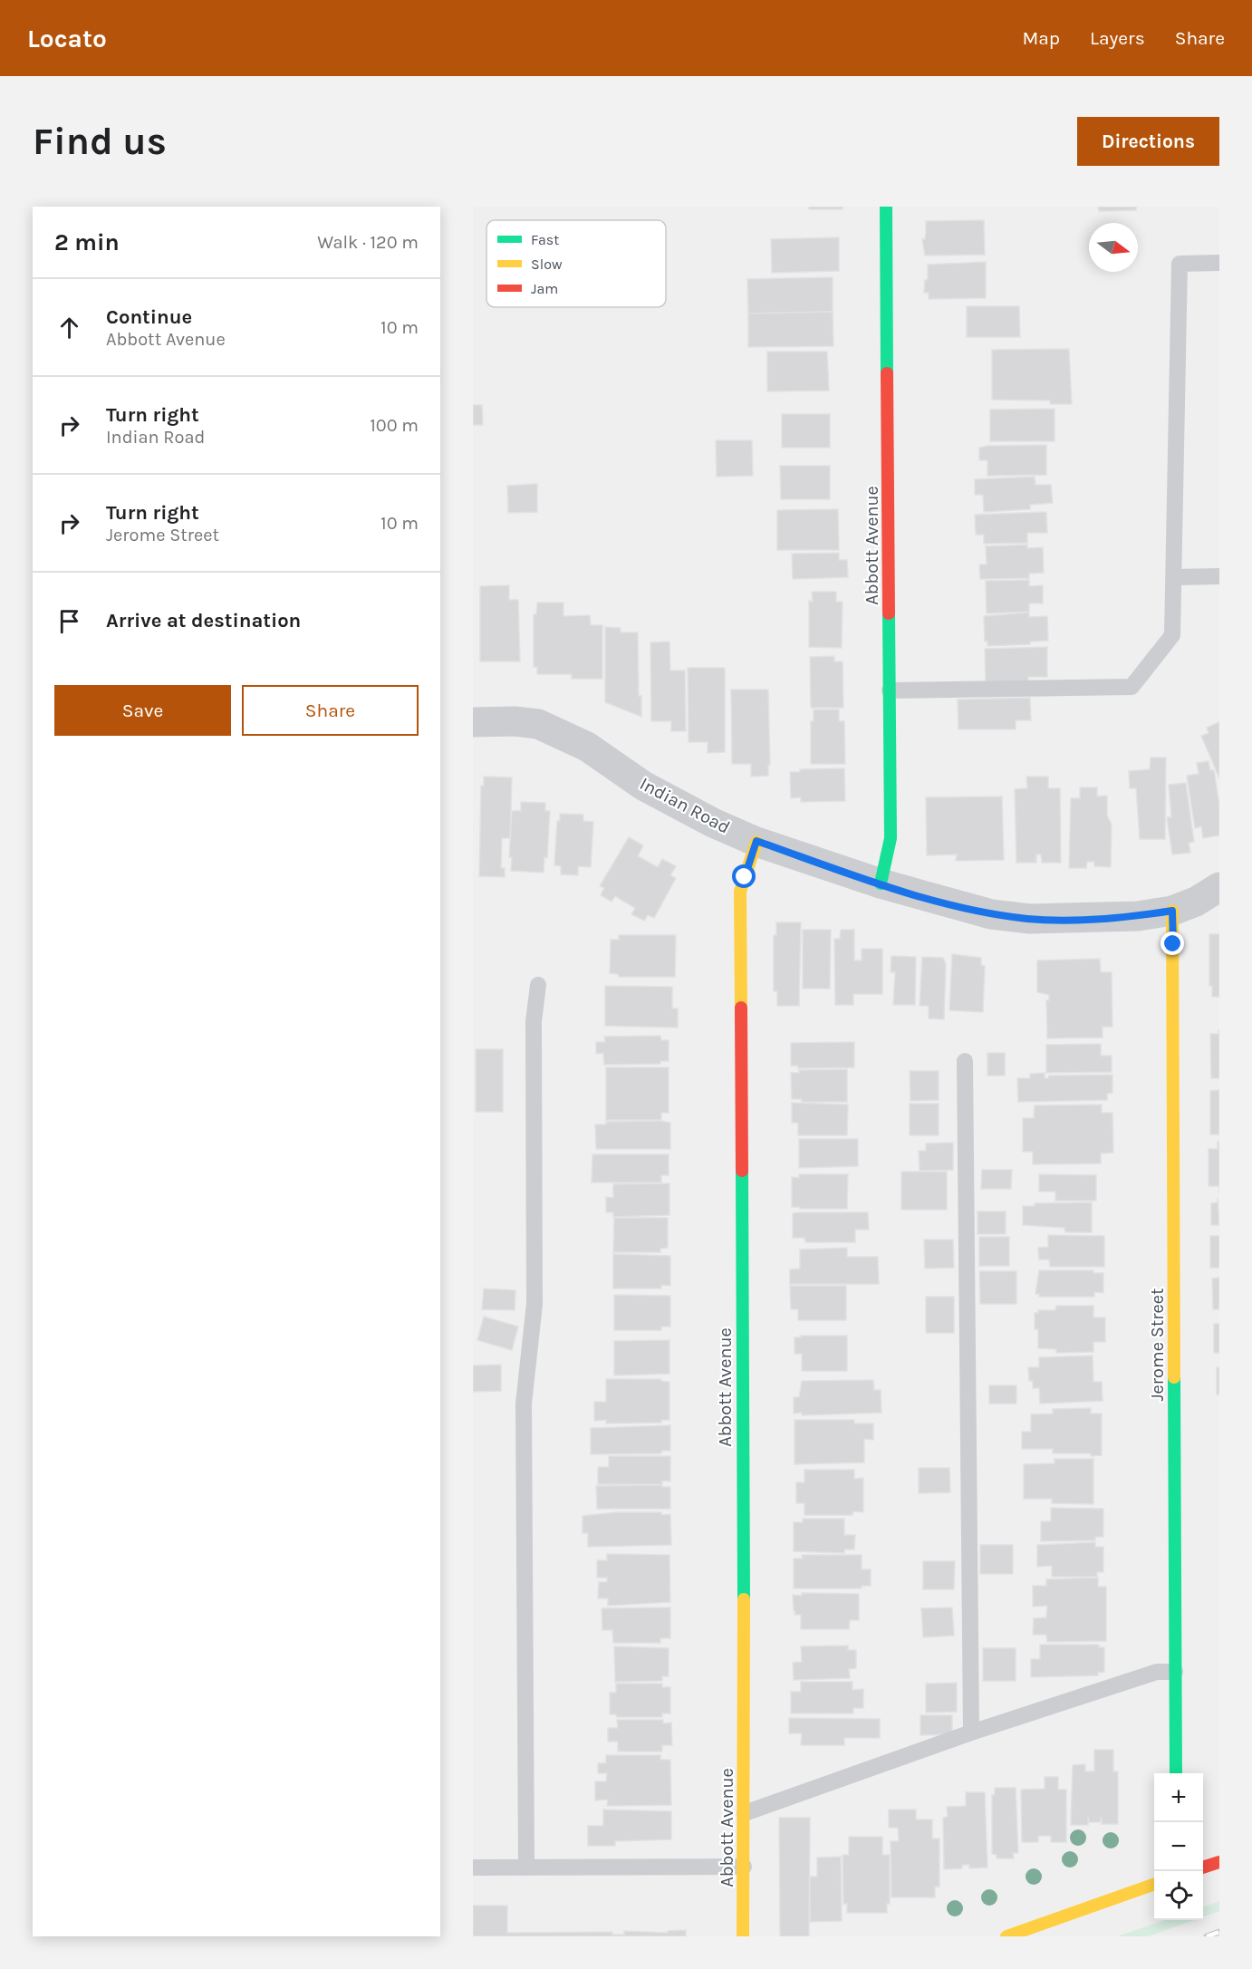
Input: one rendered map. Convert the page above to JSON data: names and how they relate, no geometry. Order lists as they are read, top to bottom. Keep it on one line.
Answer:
{"streets":{"street":["Abbott Avenue","Indian Road","Jerome Street"]},"crossings":[["Abbott Avenue","Indian Road"],["Indian Road","Jerome Street"]],"legend":["Fast","Slow","Jam"],"north":"right","page":{"header":"Locato","nav":["Map","Layers","Share"],"buttons":["Directions",["Save","Share"]],"title":"Find us","heading":["2 min","Walk · 120 m"],"list":[["Continue","Abbott Avenue","10 m"],["Turn right","Indian Road","100 m"],["Turn right","Jerome Street","10 m"],"Arrive at destination"],"map_buttons":["+","−"]}}
